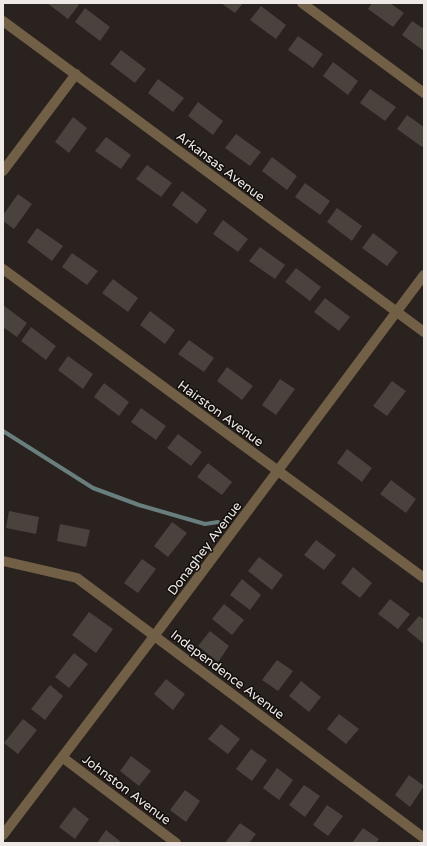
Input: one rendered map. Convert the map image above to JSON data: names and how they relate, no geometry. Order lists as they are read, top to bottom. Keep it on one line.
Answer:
{"streets":{"street":["Arkansas Avenue","Hairston Avenue","Donaghey Avenue","Independence Avenue","Johnston Avenue"]},"crossings":[["Arkansas Avenue","Donaghey Avenue"],["Hairston Avenue","Donaghey Avenue"],["Donaghey Avenue","Independence Avenue"],["Donaghey Avenue","Johnston Avenue"]]}
